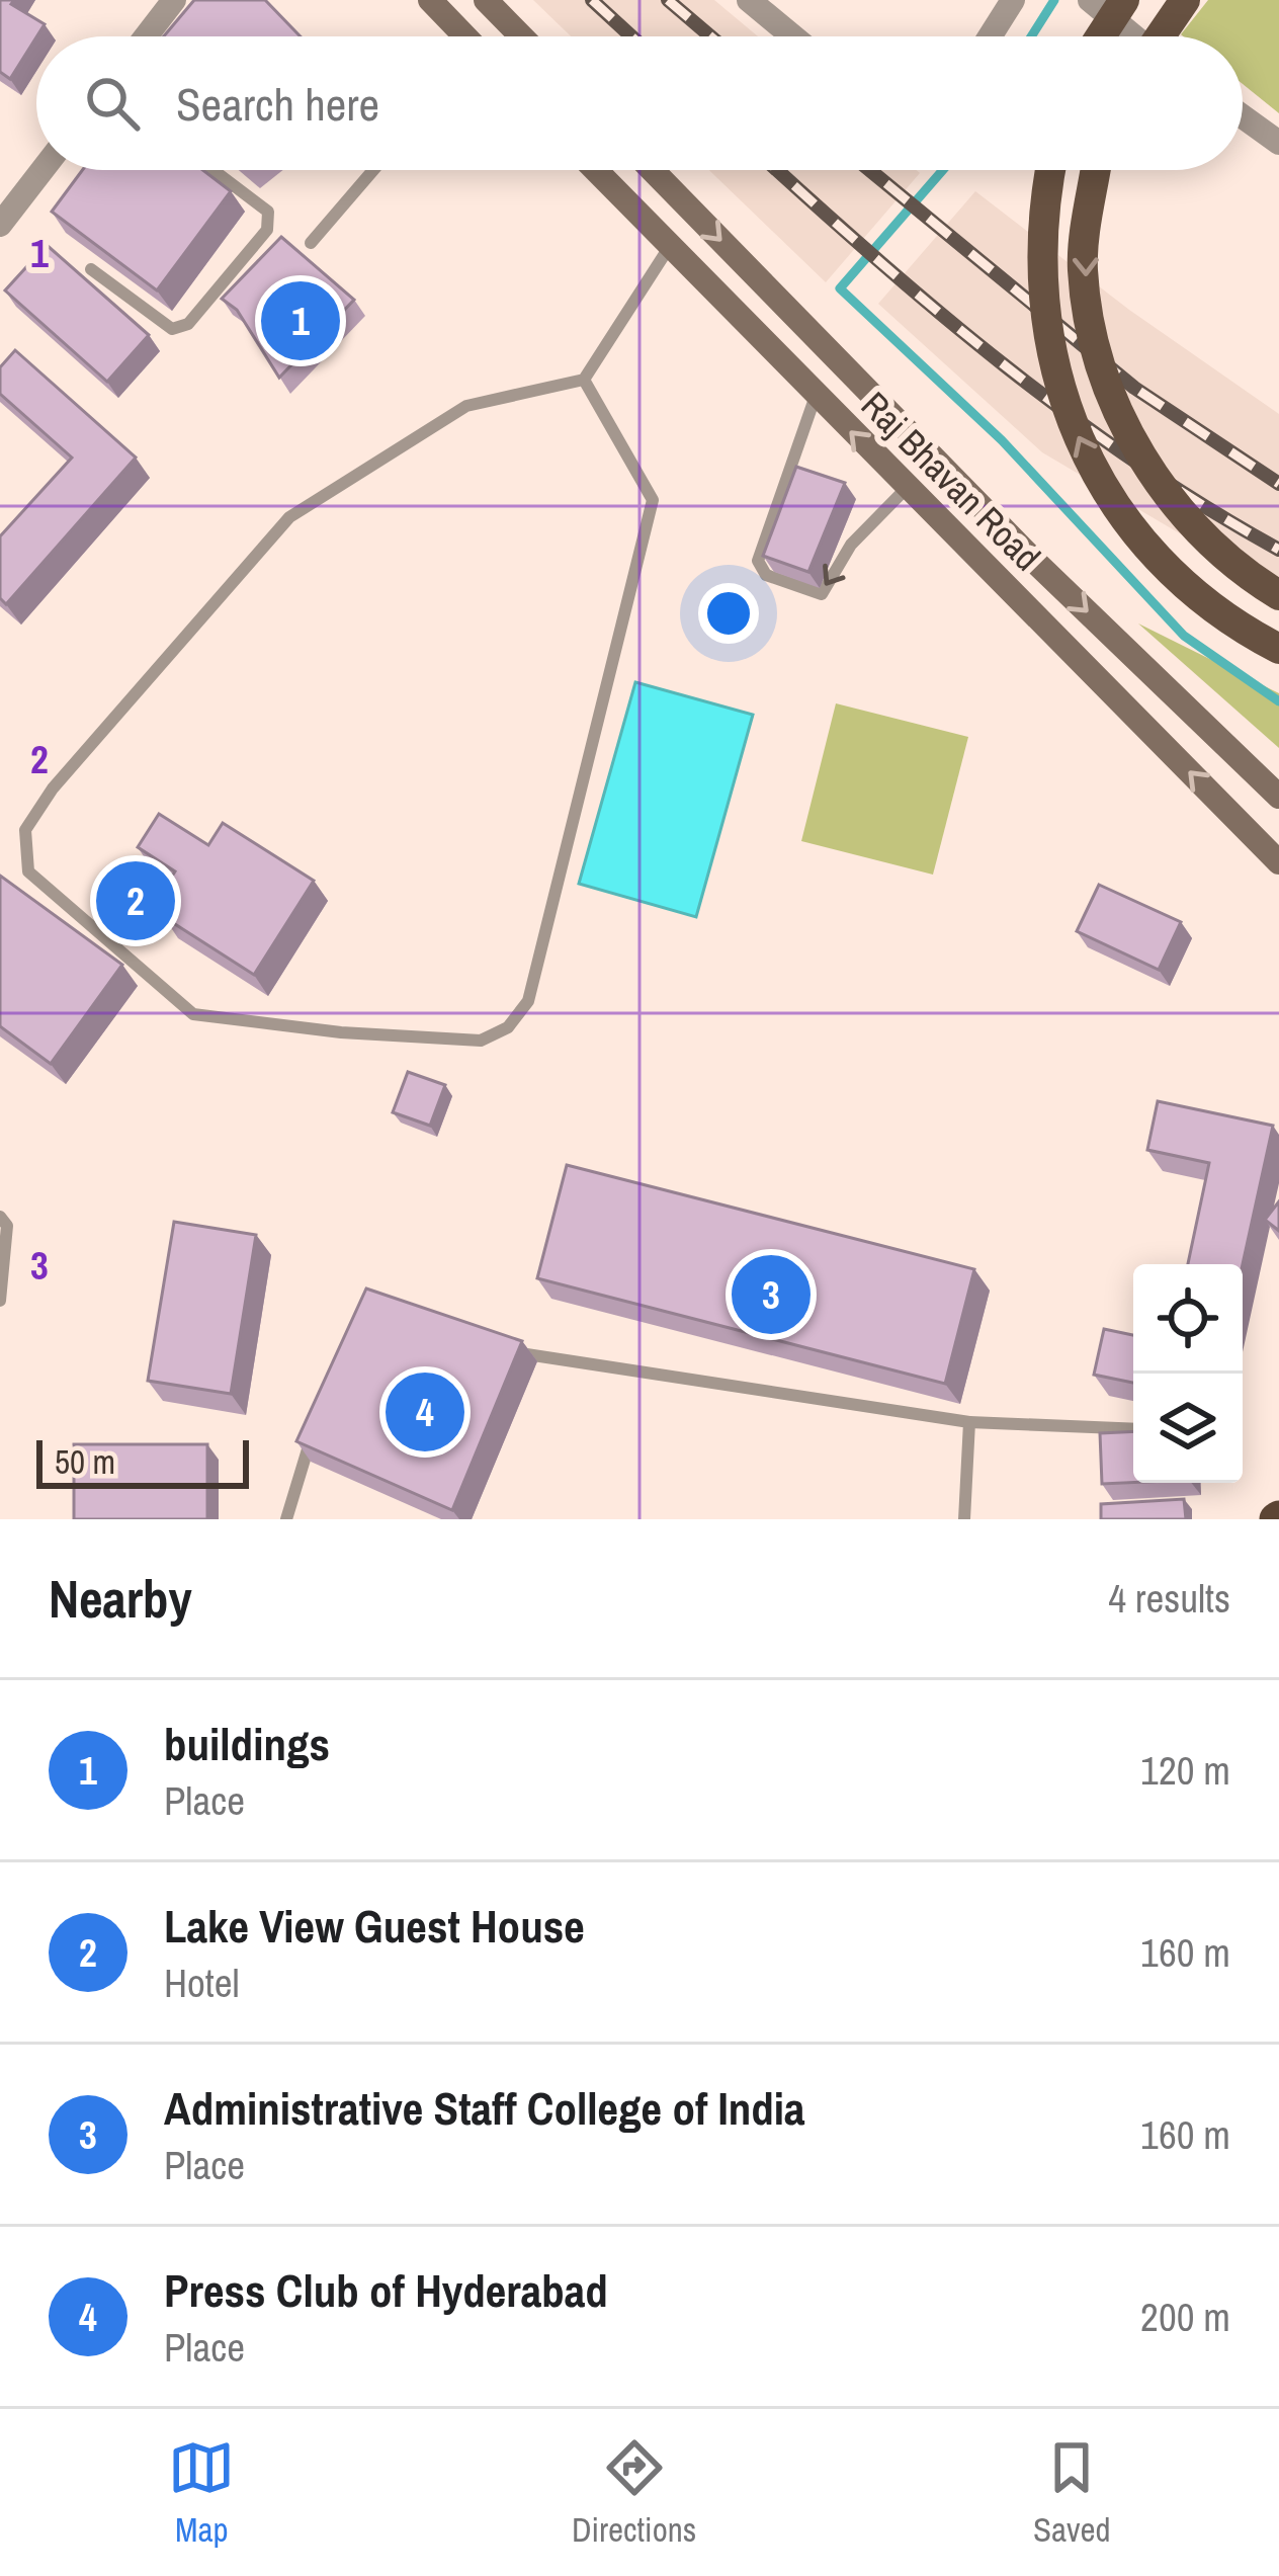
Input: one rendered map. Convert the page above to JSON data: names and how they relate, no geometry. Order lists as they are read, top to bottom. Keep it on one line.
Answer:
{"streets":{"main road":["Raj Bhavan Road"]},"scale_bar":"50 m","page":{"search":"Search here","pins":["1","2","3","4"],"scale":"50 m","heading":["Nearby","4 results"],"list":[{"mark":"1","name":"buildings","note":"Place","value":"120 m"},{"mark":"2","name":"Lake View Guest House","note":"Hotel","value":"160 m"},{"mark":"3","name":"Administrative Staff College of India","note":"Place","value":"160 m"},{"mark":"4","name":"Press Club of Hyderabad","note":"Place","value":"200 m"}],"nav":["Map","Directions","Saved"]},"grid":{"rows":["1","2","3"]}}
